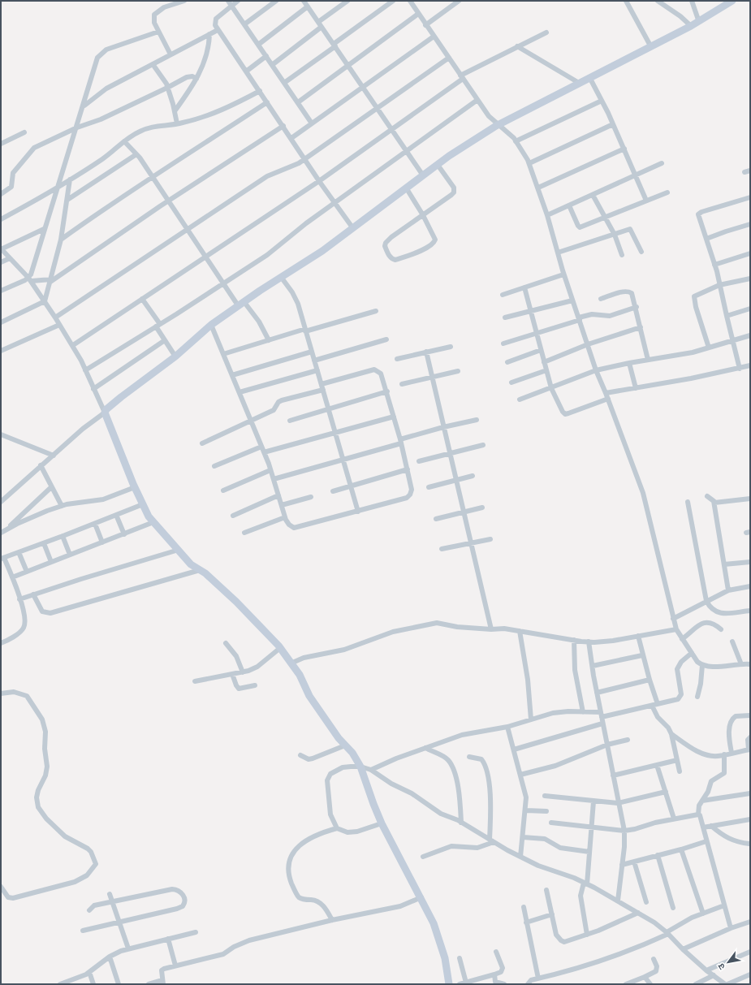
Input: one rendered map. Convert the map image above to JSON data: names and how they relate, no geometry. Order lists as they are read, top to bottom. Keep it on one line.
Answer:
{"north":"bottom left"}
